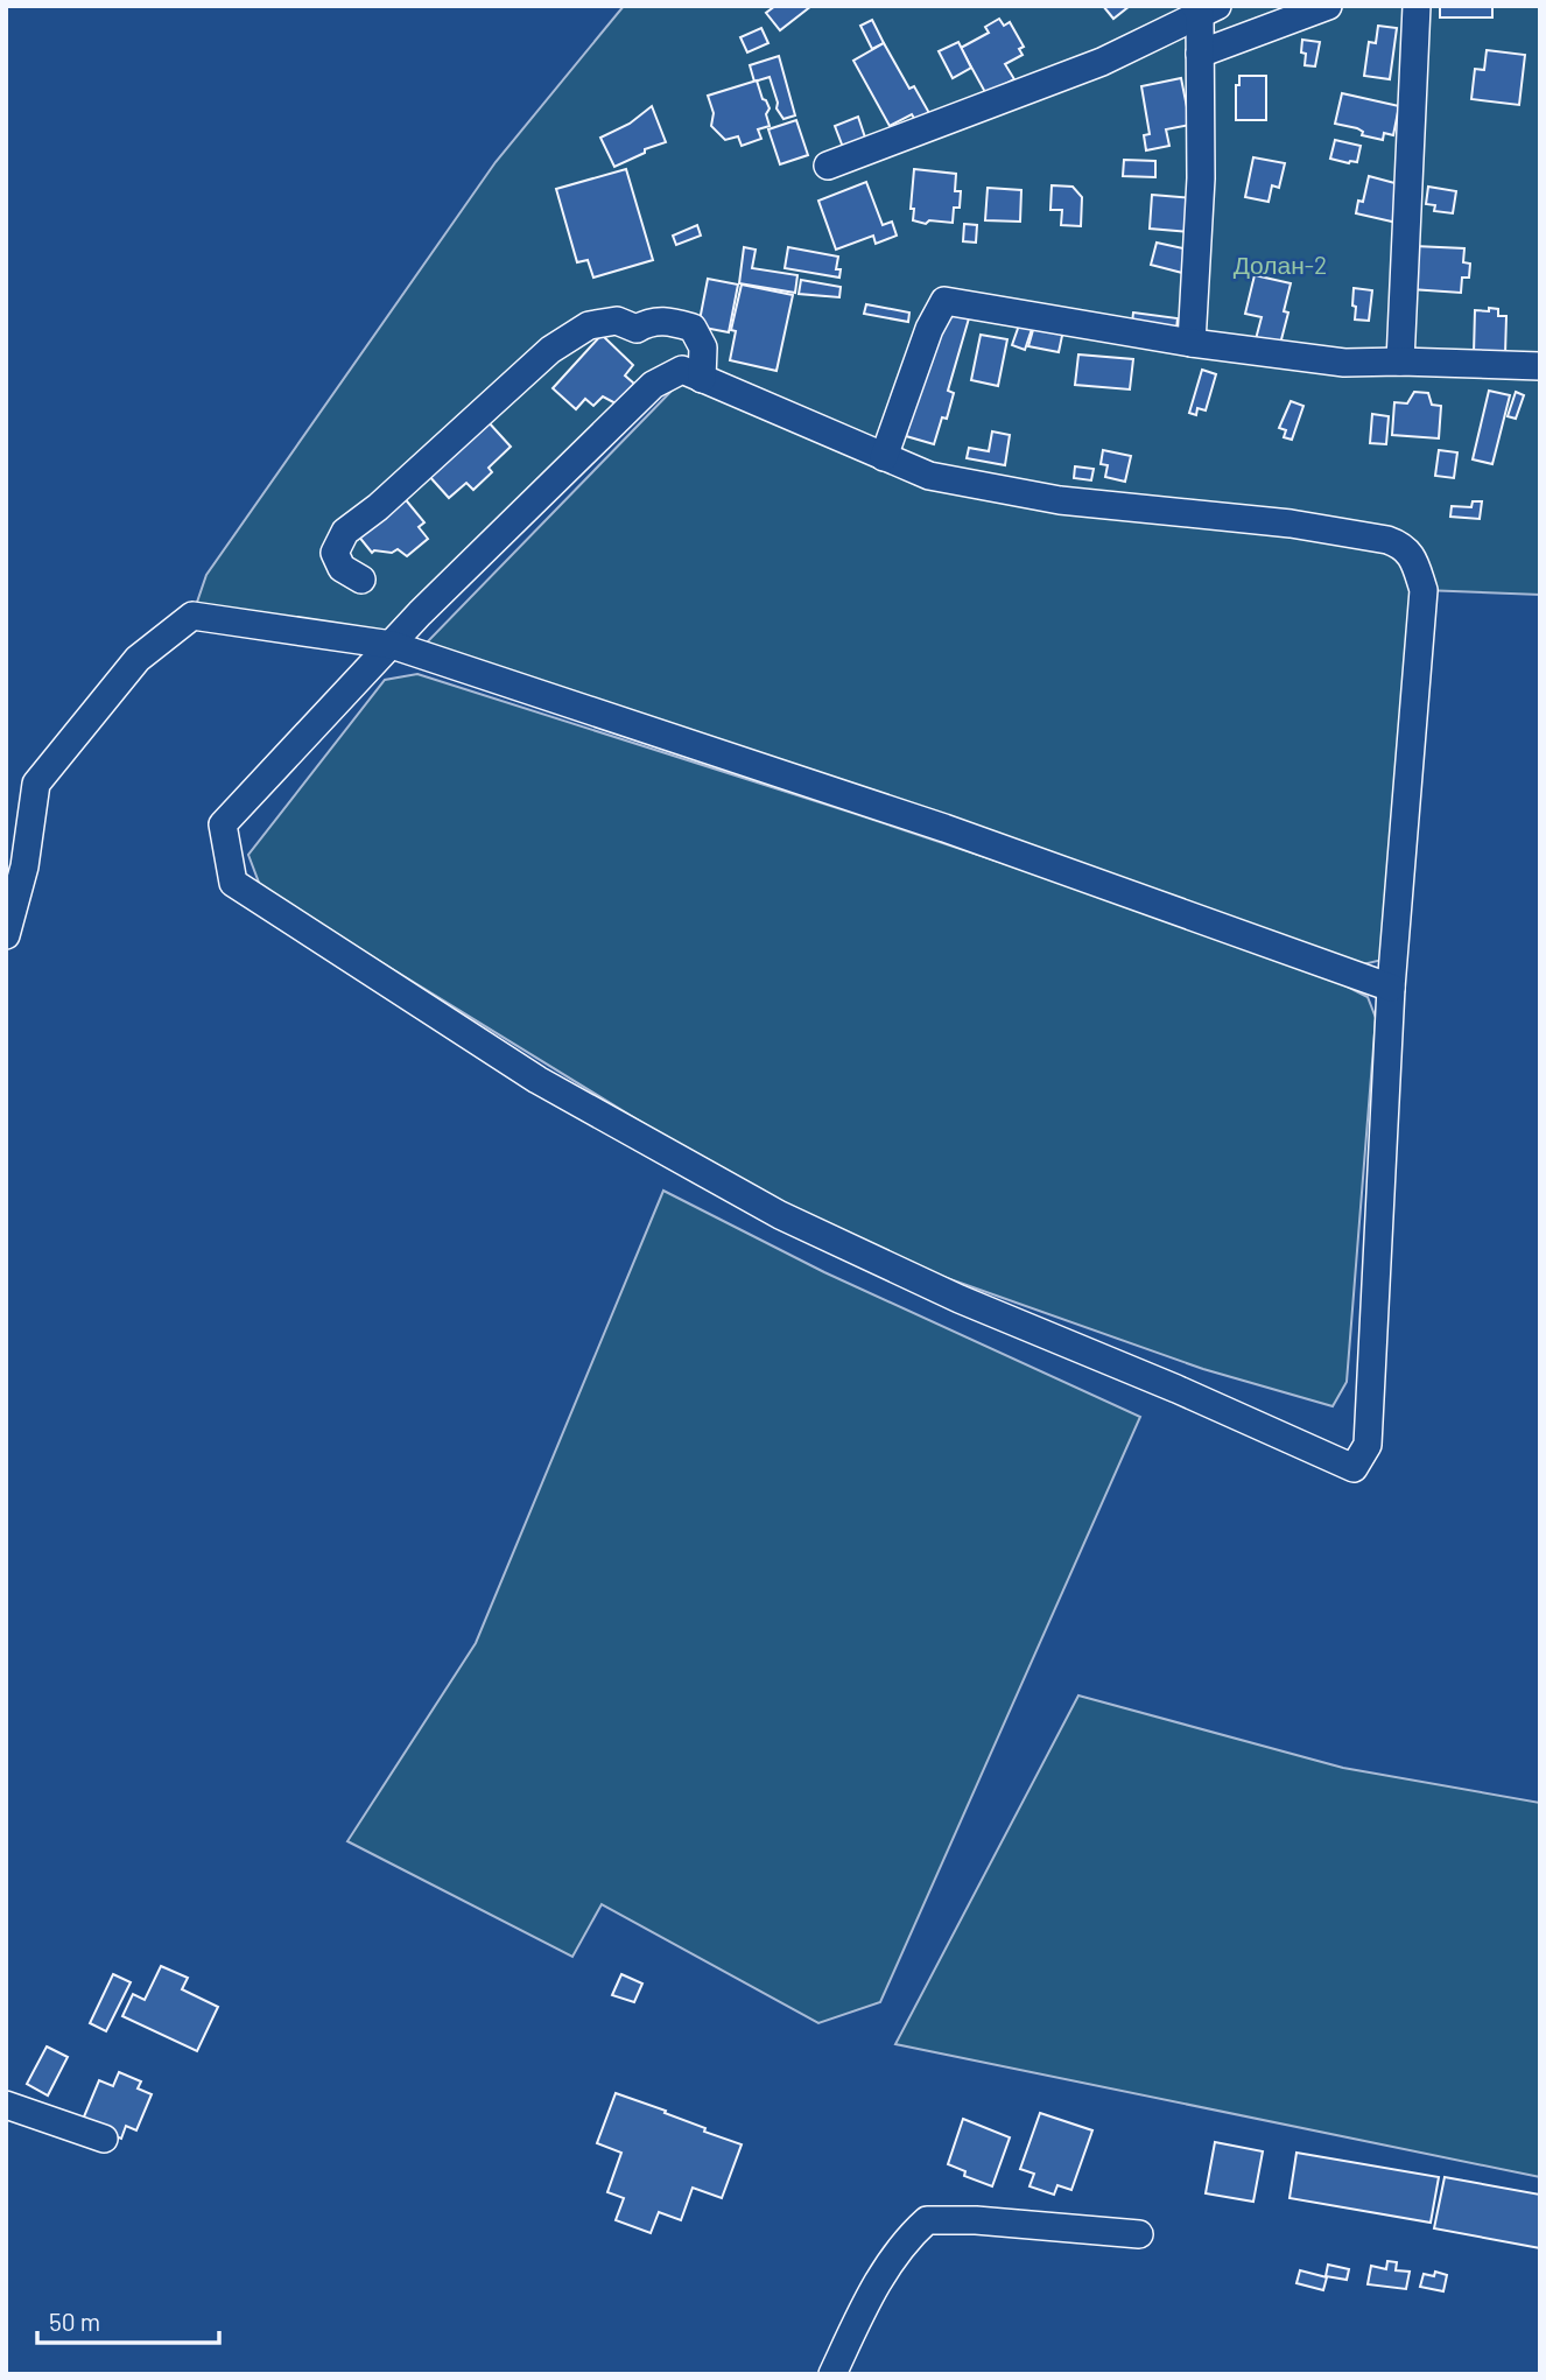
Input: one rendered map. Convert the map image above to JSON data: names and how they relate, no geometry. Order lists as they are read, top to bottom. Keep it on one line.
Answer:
{"parks":["Долан-2"],"scale_bar":"50 m"}
